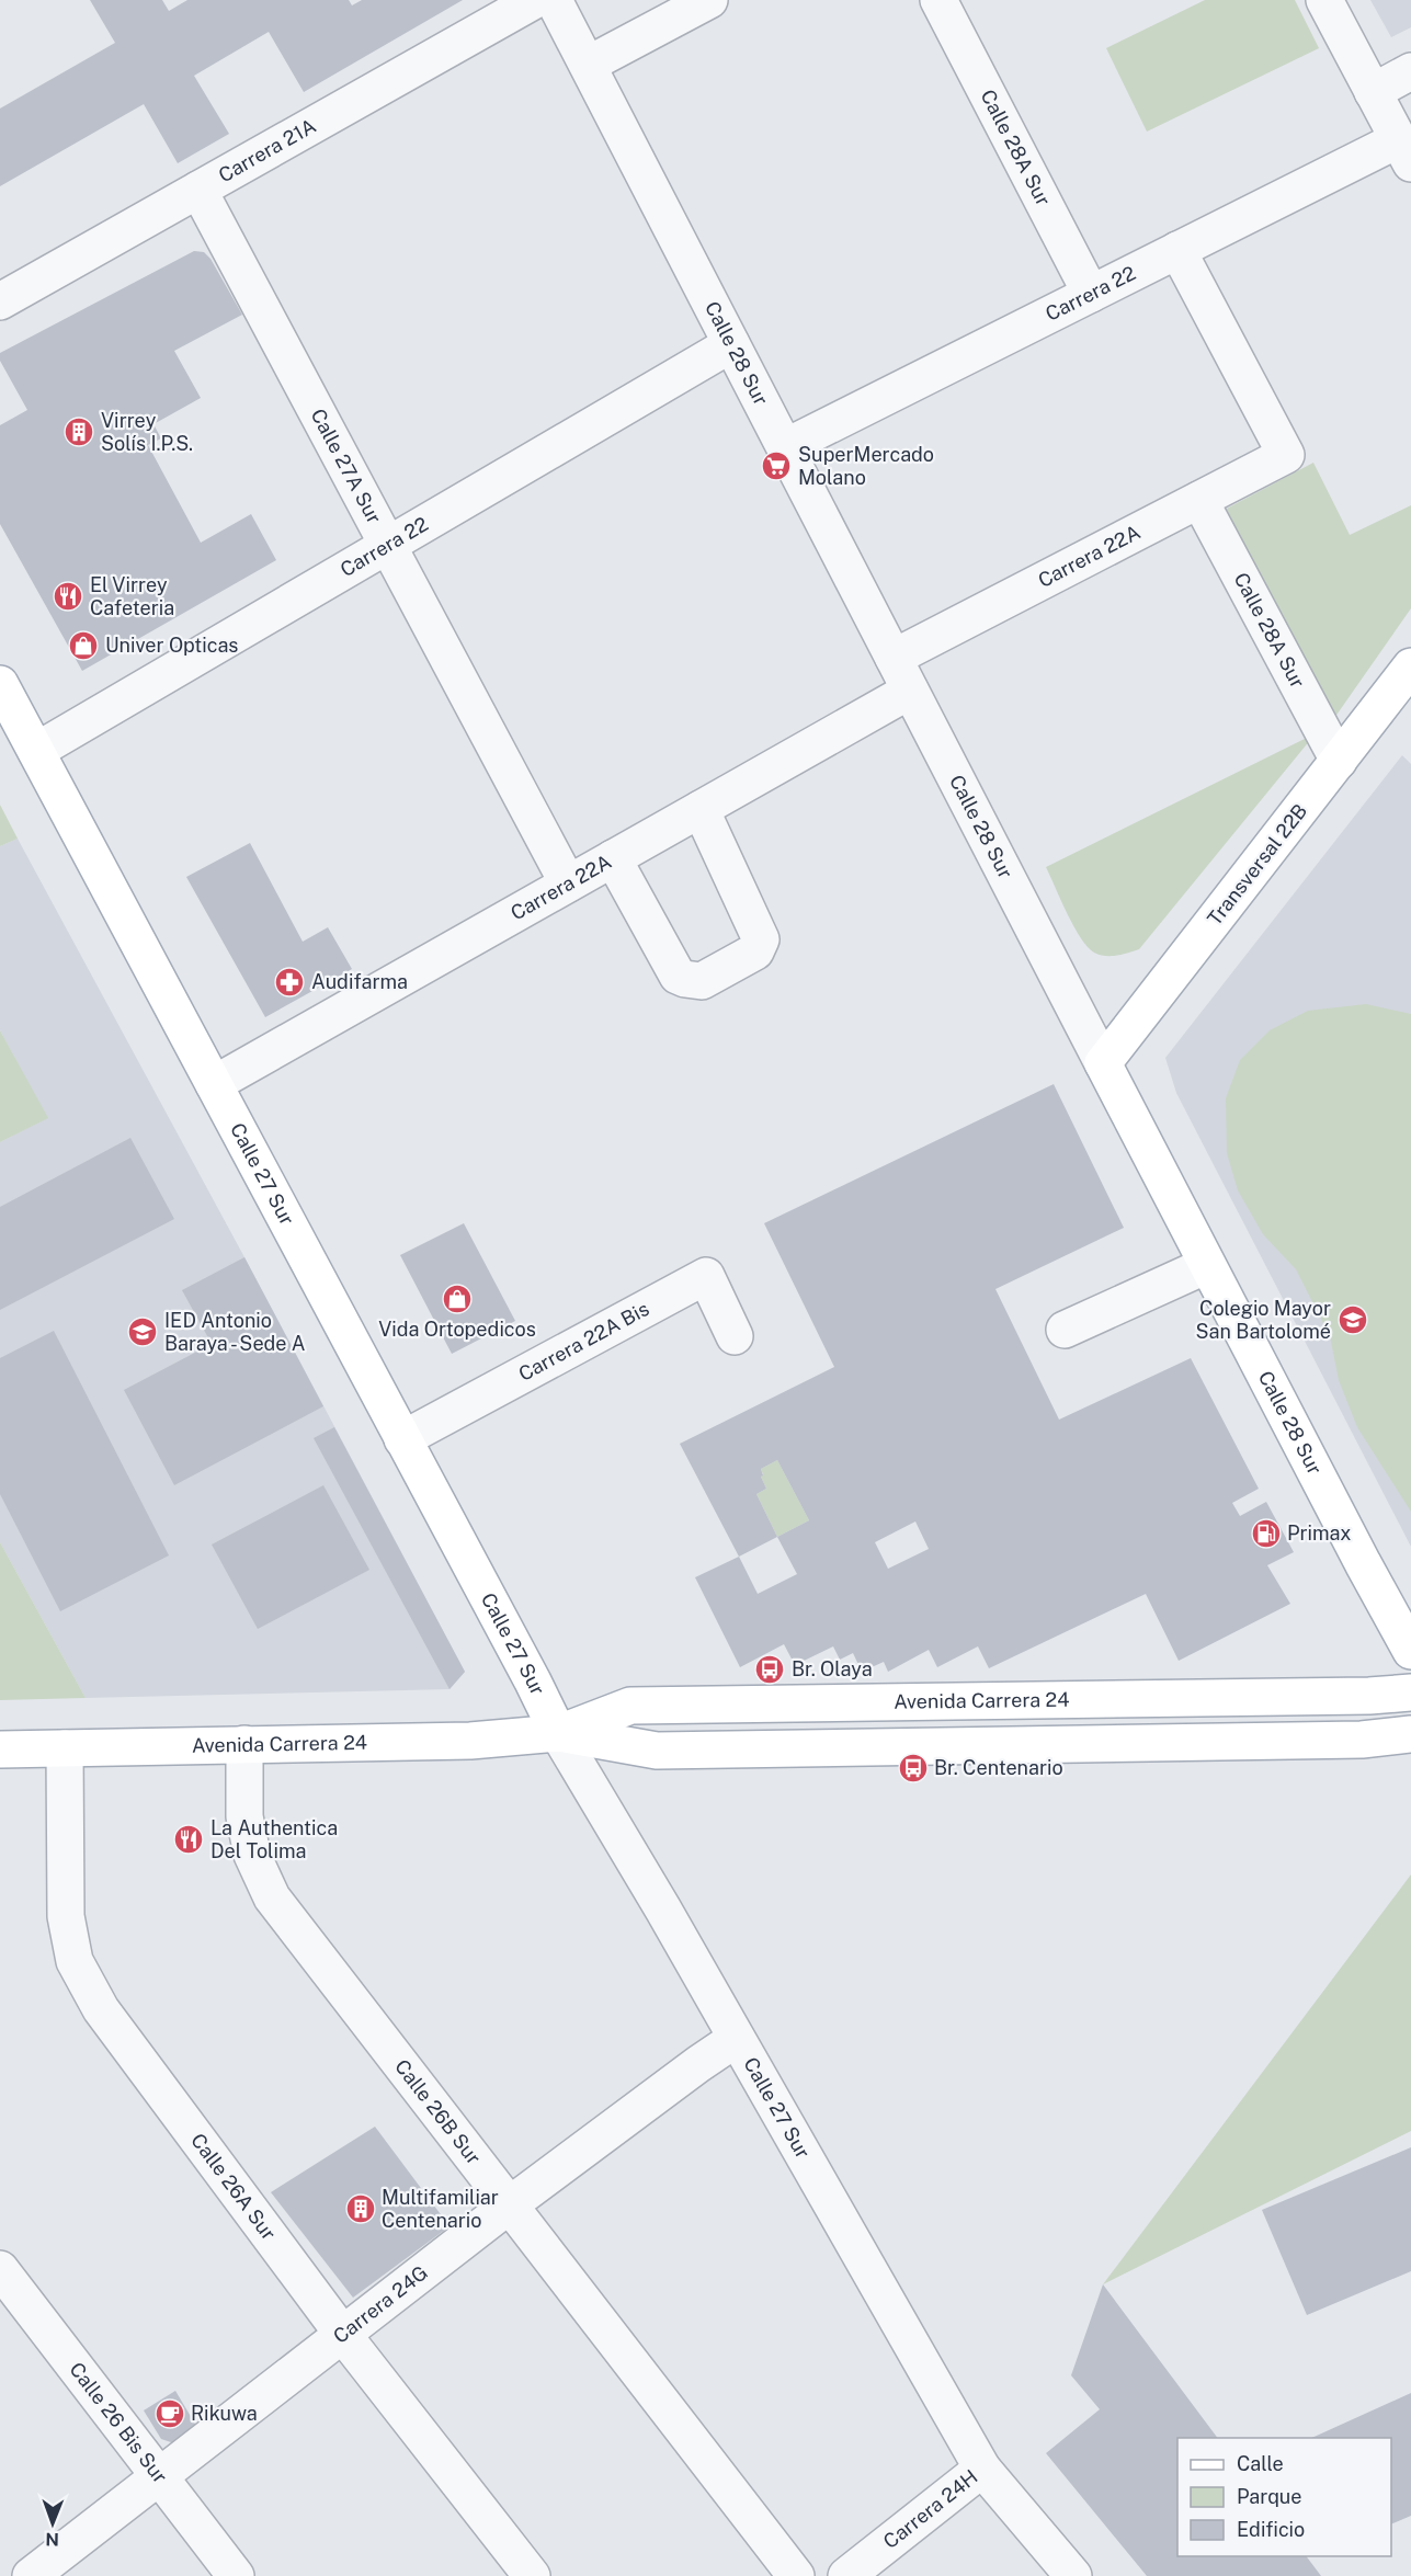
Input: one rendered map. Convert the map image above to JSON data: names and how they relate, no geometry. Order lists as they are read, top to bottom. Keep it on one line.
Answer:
{"streets":{"main road":["Calle 28 Sur","Transversal 22B","Calle 27 Sur","Avenida Carrera 24"],"street":["Calle 28A Sur","Carrera 21A","Carrera 22","Calle 27A Sur","Carrera 22A","Carrera 22A Bis","Calle 26B Sur","Calle 26A Sur","Carrera 24G","Calle 26 Bis Sur","Carrera 24H"]},"crossings":[["Calle 28A Sur","Carrera 22"],["Calle 28A Sur","Carrera 22A"],["Calle 28A Sur","Transversal 22B"],["Carrera 21A","Calle 27A Sur"],["Carrera 22","Calle 28 Sur"],["Carrera 22","Calle 27A Sur"],["Carrera 22","Carrera 22A"],["Carrera 22","Calle 27 Sur"],["Calle 28 Sur","Carrera 22A"],["Calle 28 Sur","Transversal 22B"],["Calle 27A Sur","Carrera 22A"],["Carrera 22A","Calle 27 Sur"],["Calle 27 Sur","Carrera 22A Bis"],["Calle 27 Sur","Avenida Carrera 24"],["Calle 27 Sur","Carrera 24G"],["Calle 27 Sur","Carrera 24H"],["Avenida Carrera 24","Calle 26B Sur"],["Avenida Carrera 24","Calle 26A Sur"],["Calle 26B Sur","Carrera 24G"],["Calle 26A Sur","Carrera 24G"],["Carrera 24G","Calle 26 Bis Sur"]],"places":{"building":["Virrey Solís I.P.S.","Multifamiliar Centenario"],"supermarket":["SuperMercado Molano"],"restaurant":["El Virrey Cafeteria","La Authentica Del Tolima"],"shop":["Univer Opticas","Vida Ortopedicos"],"pharmacy":["Audifarma"],"school or university":["Colegio Mayor San Bartolomé","IED Antonio Baraya - Sede A"],"fuel station":["Primax"],"bus stop":["Br. Olaya","Br. Centenario"],"cafe":["Rikuwa"]},"legend":["Calle","Parque","Edificio"],"north":"bottom"}
